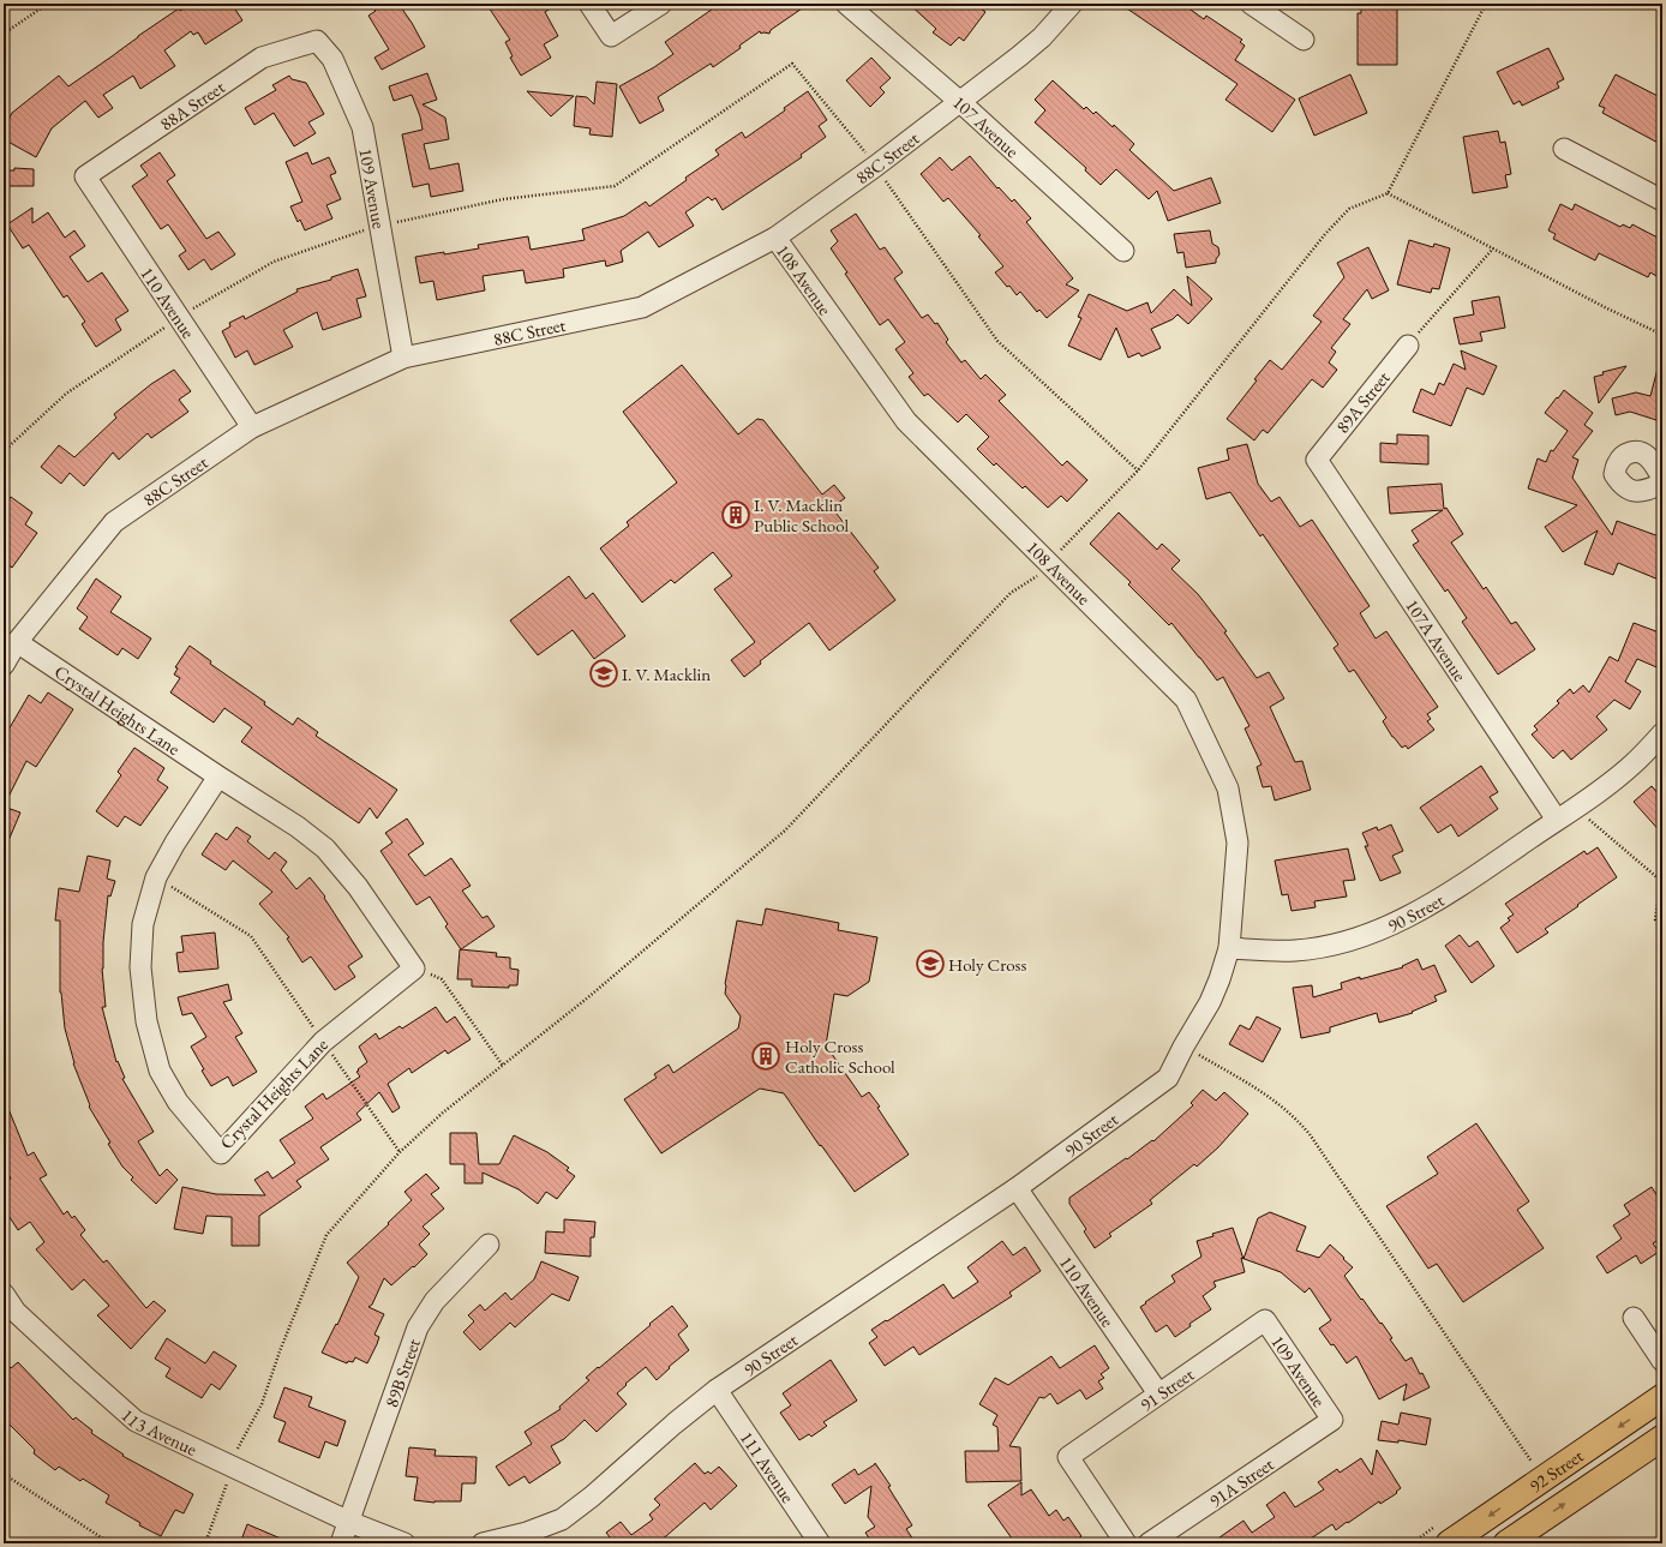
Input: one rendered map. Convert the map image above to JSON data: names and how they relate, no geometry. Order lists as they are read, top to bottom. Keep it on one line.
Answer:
{"streets":{"main road":["92 Street"],"street":["88A Street","107 Avenue","88C Street","109 Avenue","108 Avenue","110 Avenue","89A Street","107A Avenue","Crystal Heights Lane","90 Street","89B Street","91 Street","113 Avenue","111 Avenue","91A Street"]},"crossings":[["88A Street","109 Avenue"],["88A Street","110 Avenue"],["107 Avenue","88C Street"],["88C Street","109 Avenue"],["88C Street","108 Avenue"],["88C Street","110 Avenue"],["88C Street","Crystal Heights Lane"],["109 Avenue","91 Street"],["109 Avenue","91A Street"],["108 Avenue","90 Street"],["110 Avenue","90 Street"],["110 Avenue","91 Street"],["89A Street","107A Avenue"],["107A Avenue","90 Street"],["90 Street","111 Avenue"],["89B Street","113 Avenue"]],"places":{"building":["I. V. Macklin Public School","Holy Cross Catholic School"],"school or university":["I. V. Macklin","Holy Cross"]}}
